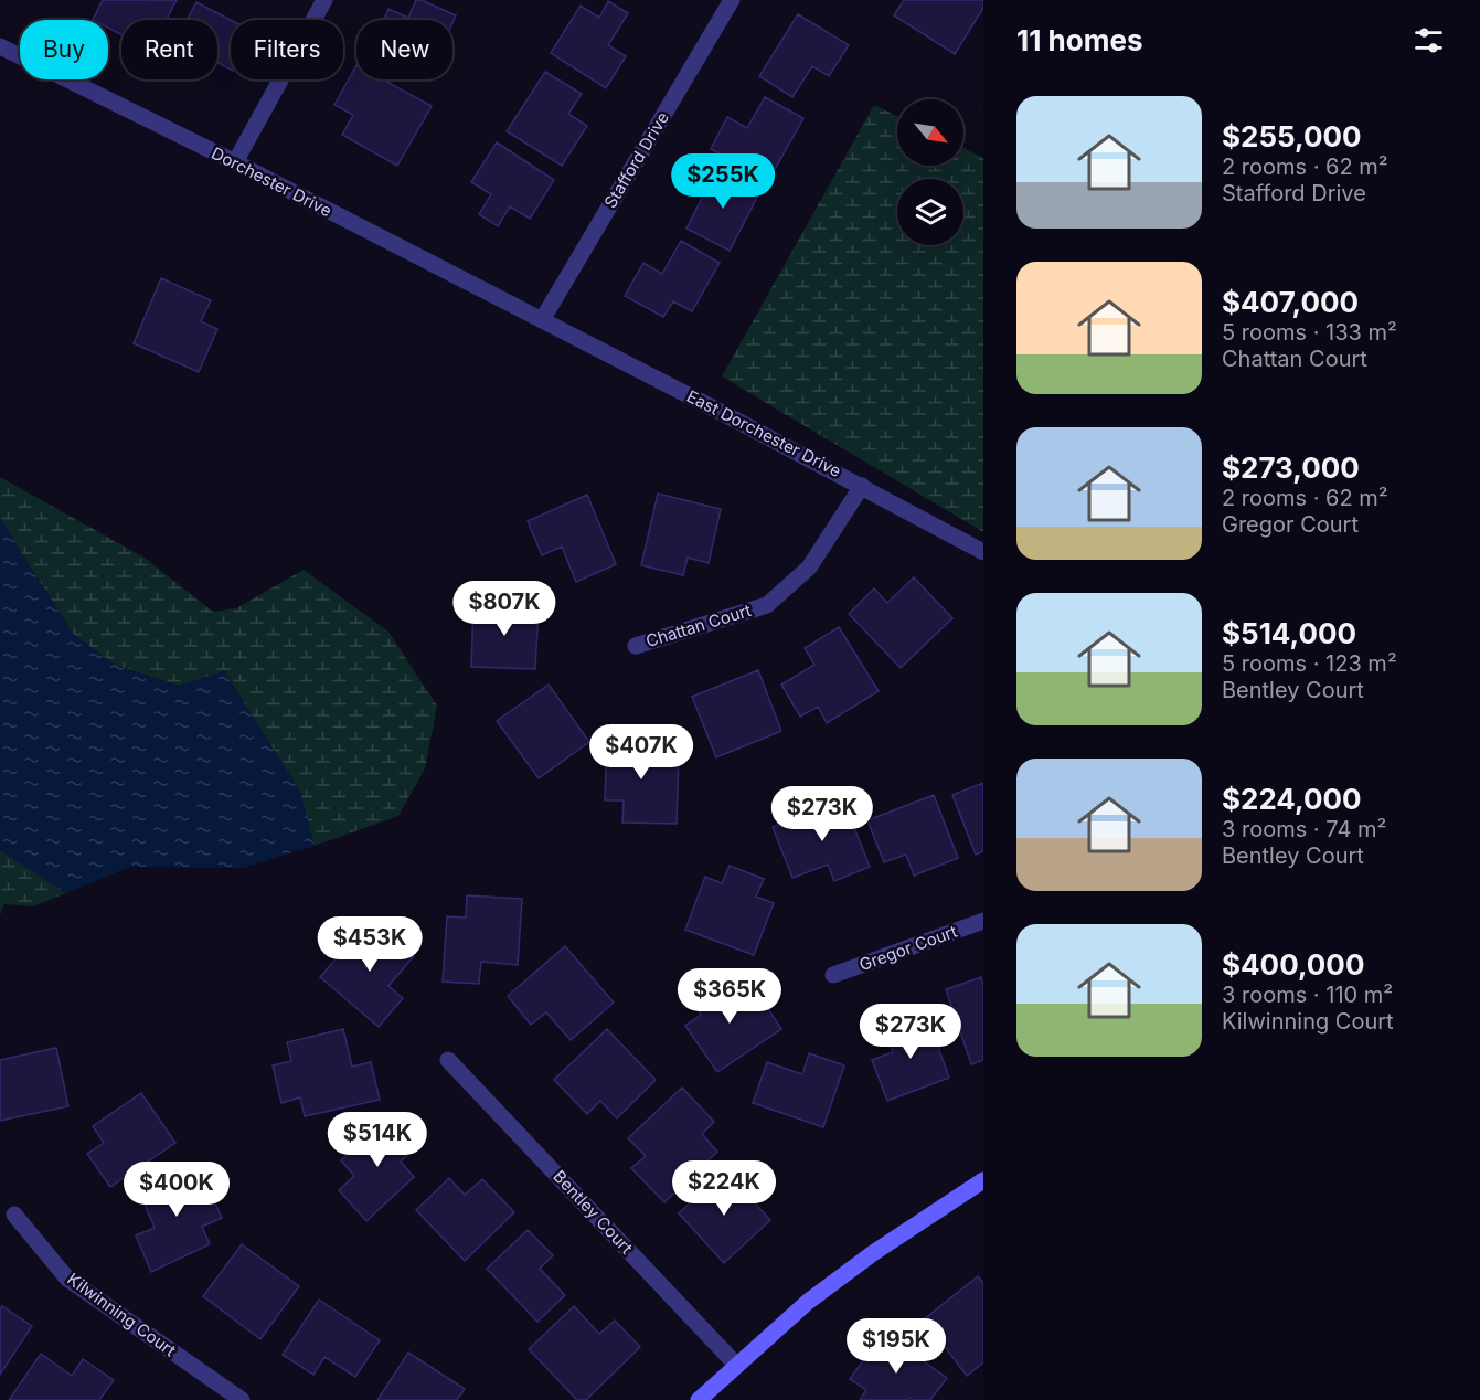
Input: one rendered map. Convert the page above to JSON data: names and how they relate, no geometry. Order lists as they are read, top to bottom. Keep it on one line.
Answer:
{"streets":{"street":["Stafford Drive","Dorchester Drive","East Dorchester Drive","Chattan Court","Gregor Court","Bentley Court","Kilwinning Court"]},"crossings":[["Stafford Drive","Dorchester Drive"],["Stafford Drive","East Dorchester Drive"],["Dorchester Drive","East Dorchester Drive"],["East Dorchester Drive","Chattan Court"]],"north":"bottom right","page":{"heading":"11 homes","chip":["Buy","Rent","Filters","New"],"list":[{"name":"$255,000","note":"2 rooms · 62 m² · Stafford Drive"},{"name":"$407,000","note":"5 rooms · 133 m² · Chattan Court"},{"name":"$273,000","note":"2 rooms · 62 m² · Gregor Court"},{"name":"$514,000","note":"5 rooms · 123 m² · Bentley Court"},{"name":"$224,000","note":"3 rooms · 74 m² · Bentley Court"},{"name":"$400,000","note":"3 rooms · 110 m² · Kilwinning Court"}],"price":["$255K","$807K","$407K","$273K","$453K","$365K","$273K","$514K","$224K","$400K","$195K"]}}
